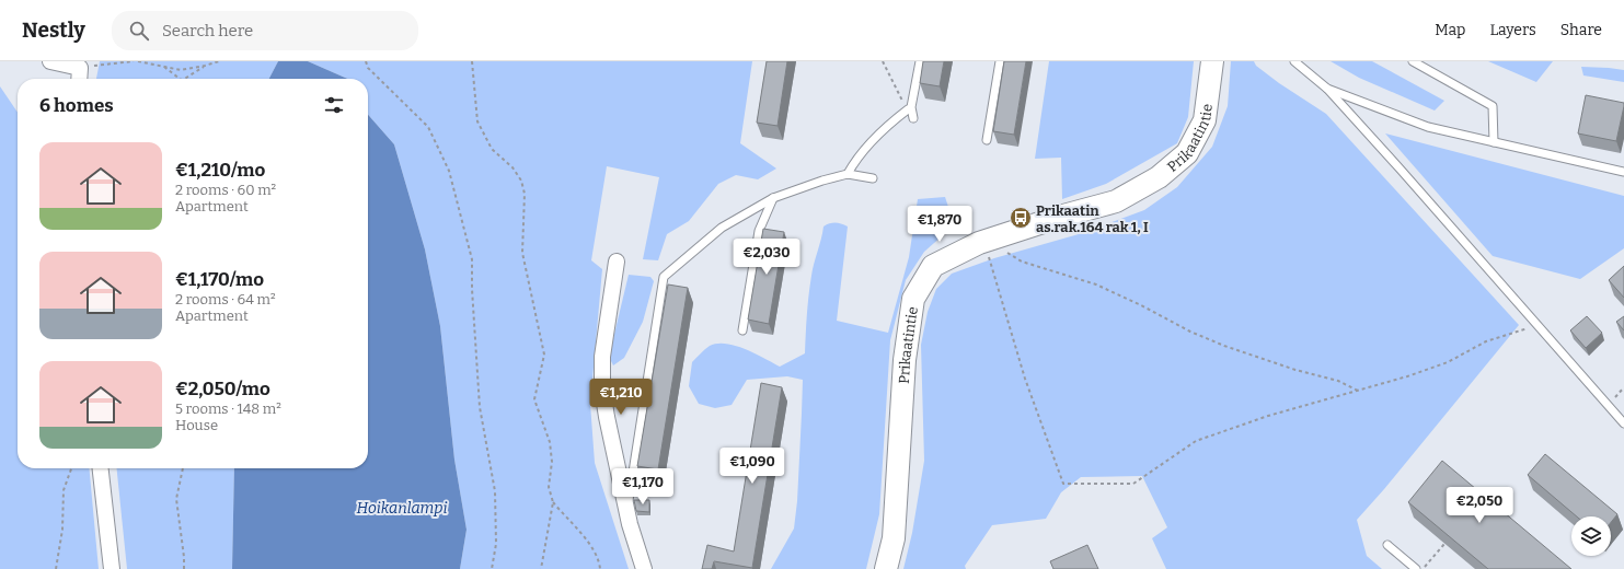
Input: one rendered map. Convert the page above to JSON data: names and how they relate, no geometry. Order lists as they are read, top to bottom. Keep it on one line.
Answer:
{"streets":{"street":["Prikaatintie"]},"water":["Hoikanlampi"],"places":{"bus stop":["Prikaatin as.rak.164 rak 1, I"]},"page":{"header":"Nestly","search":"Search here","nav":["Map","Layers","Share"],"heading":"6 homes","list":[{"name":"€1,210/mo","note":"2 rooms · 60 m² · Apartment"},{"name":"€1,170/mo","note":"2 rooms · 64 m² · Apartment"},{"name":"€2,050/mo","note":"5 rooms · 148 m² · House"}],"price":["€1,870","€2,030","€1,210","€1,090","€1,170","€2,050"]}}
